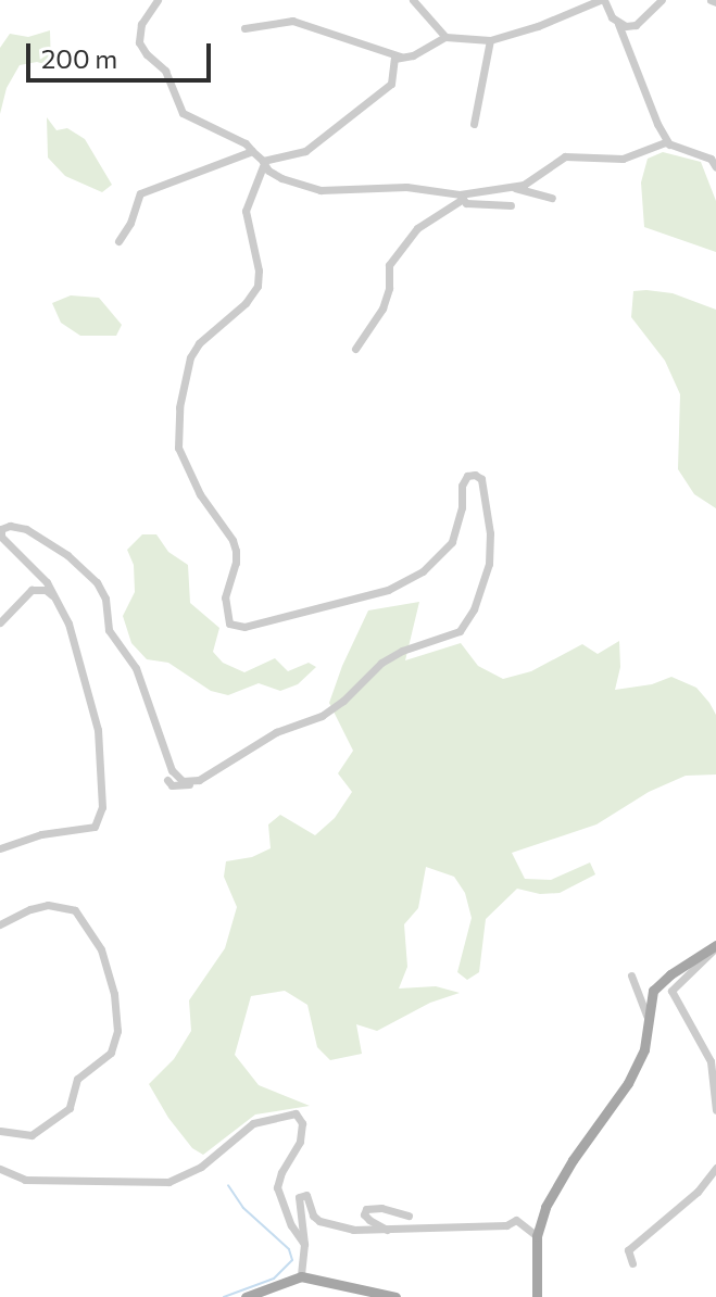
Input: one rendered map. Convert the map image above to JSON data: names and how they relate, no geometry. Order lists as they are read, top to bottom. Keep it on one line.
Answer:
{"scale_bar":"200 m"}
